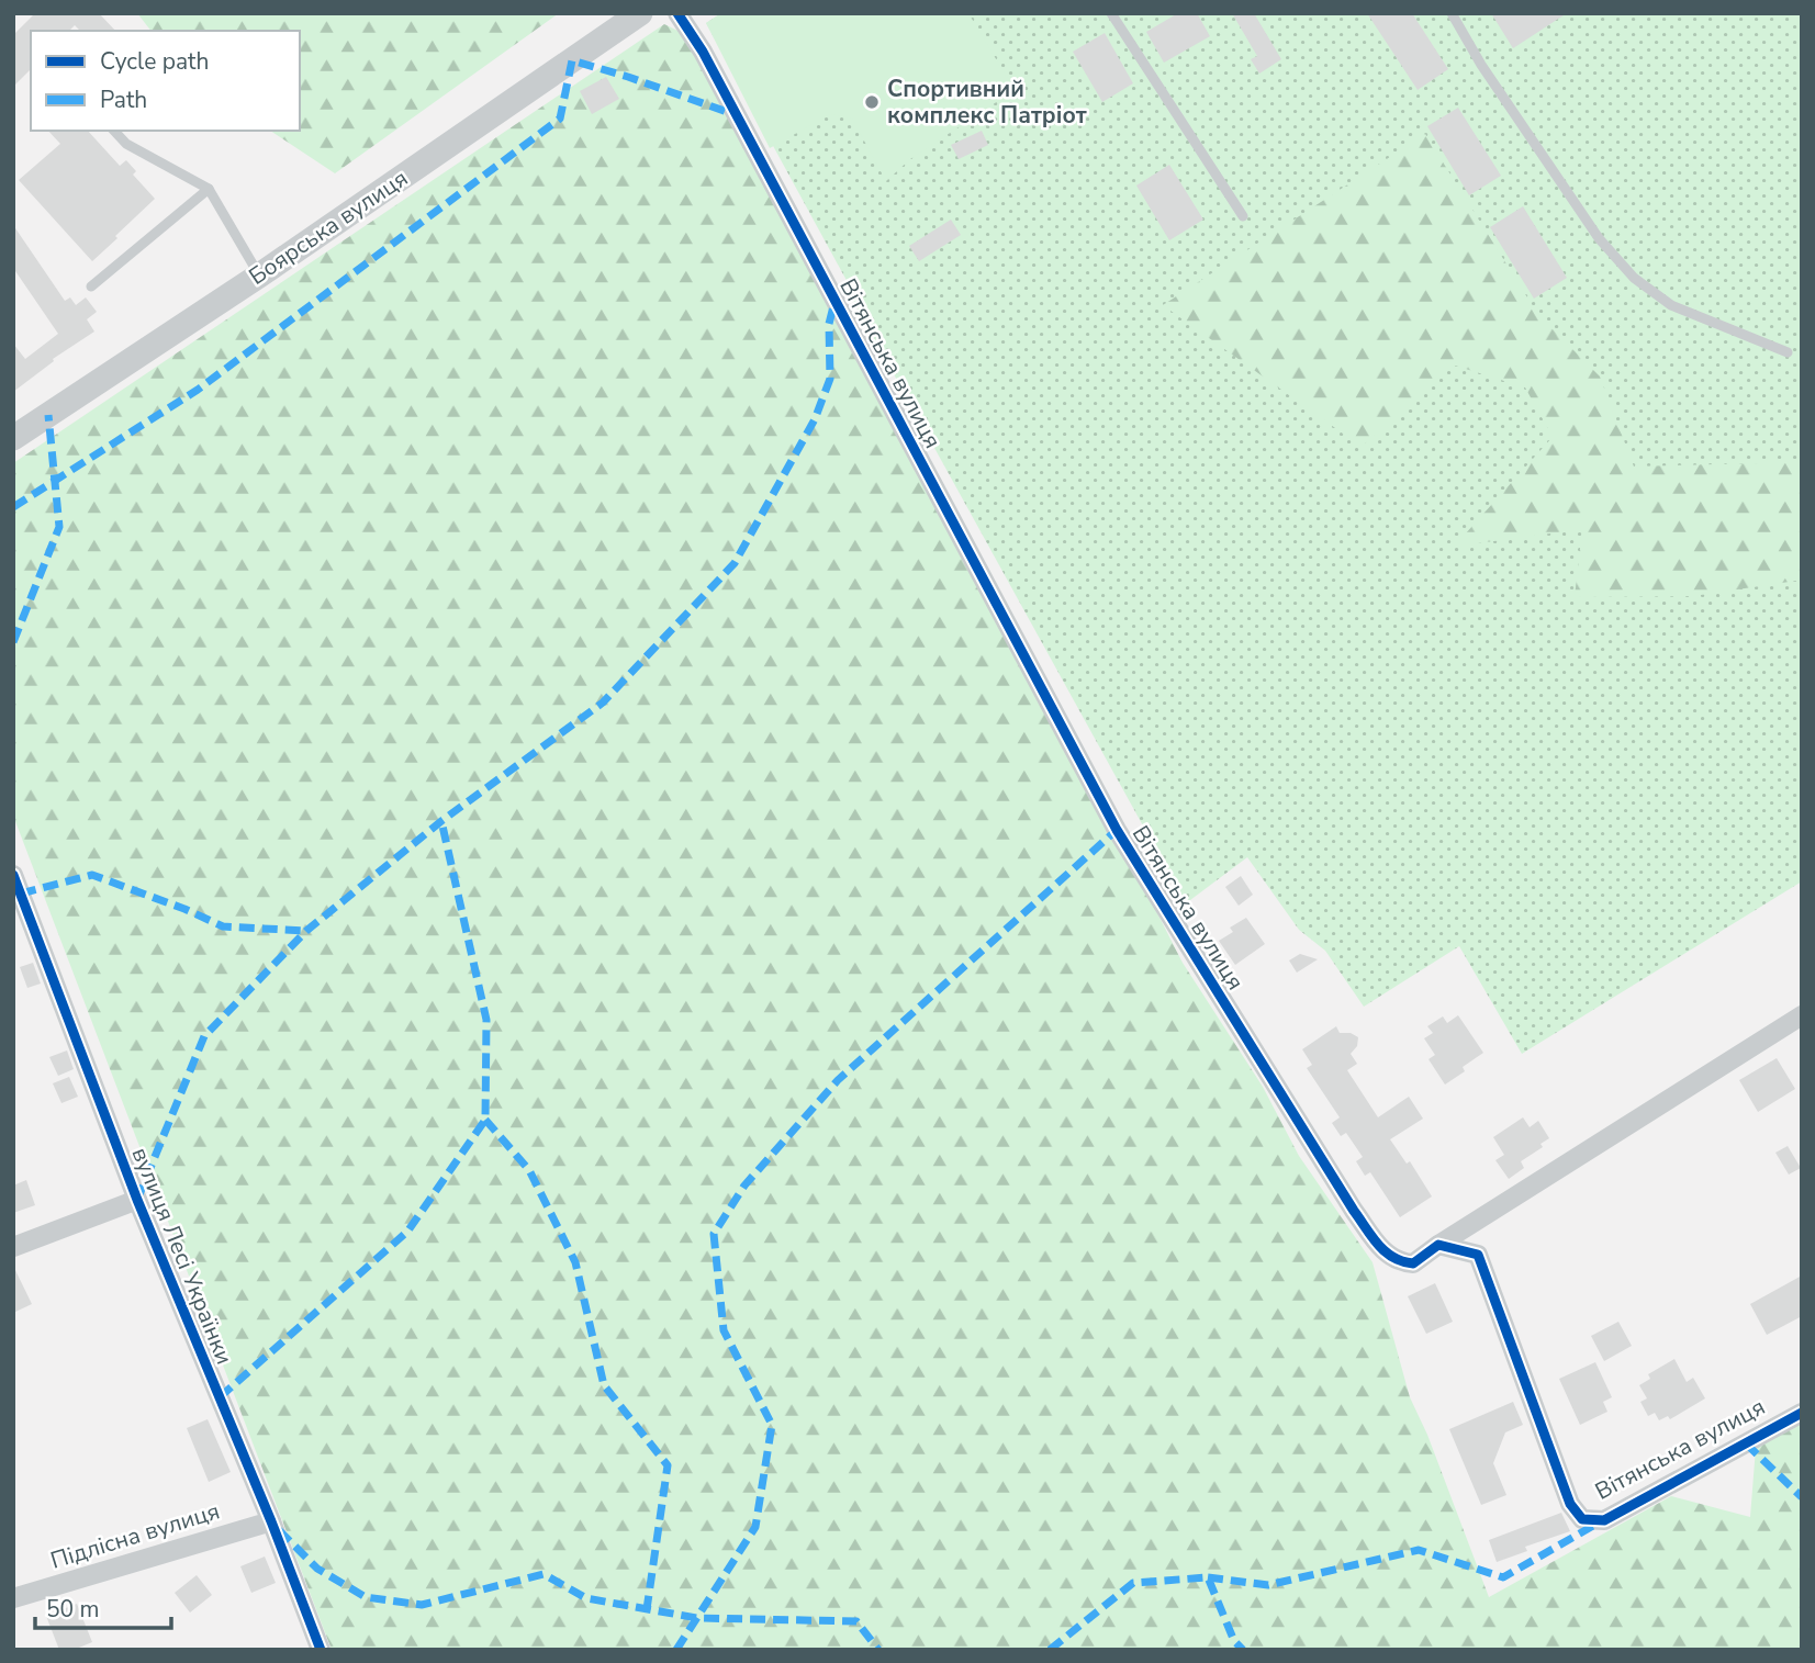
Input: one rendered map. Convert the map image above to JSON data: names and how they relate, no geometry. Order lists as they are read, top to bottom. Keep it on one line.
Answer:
{"streets":{"street":["Боярська вулиця","Вітянська вулиця","вулиця Лесі Українки","Підлісна вулиця"]},"crossings":[["вулиця Лесі Українки","Підлісна вулиця"]],"places":["Спортивний комплекс Патріот"],"legend":["Cycle path","Path"],"scale_bar":"50 m"}
